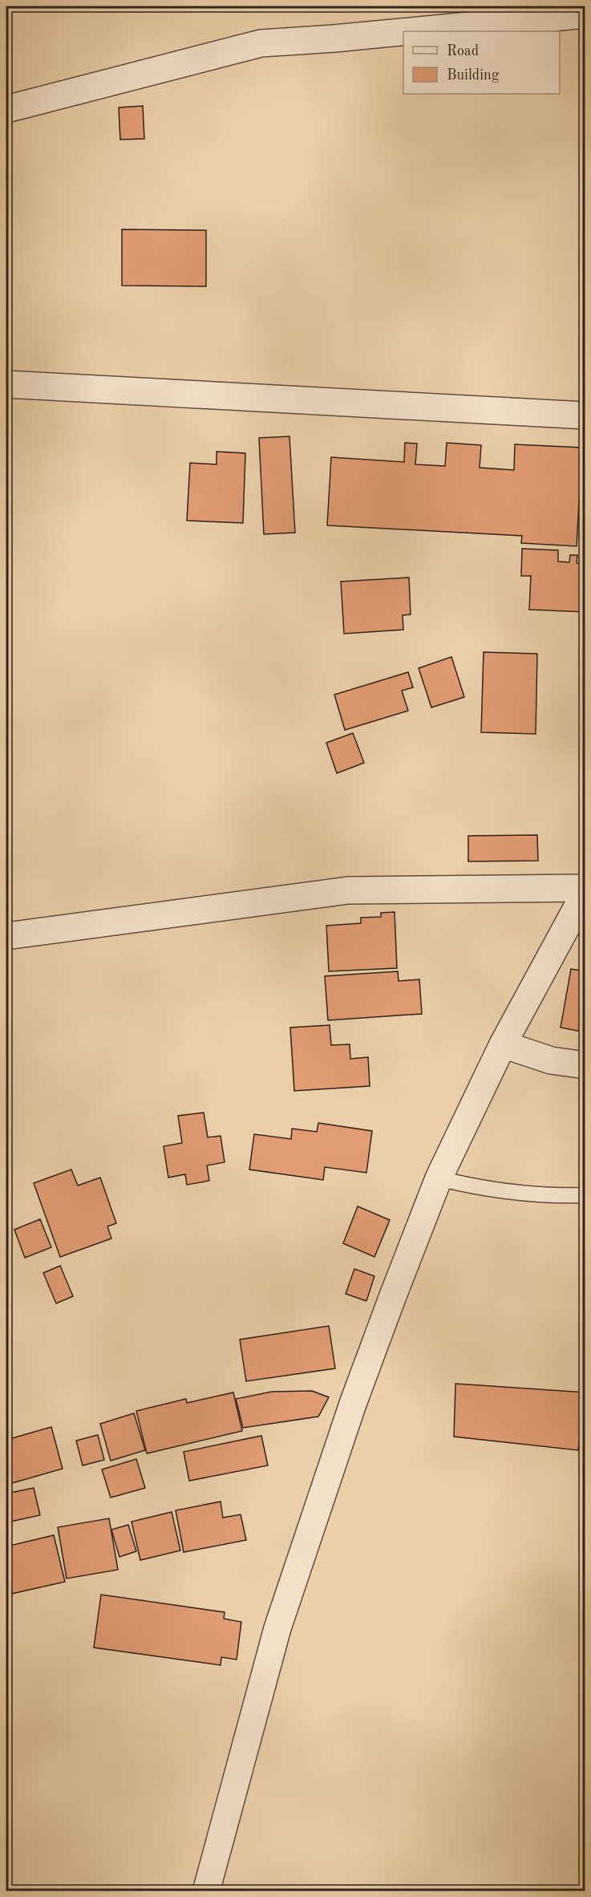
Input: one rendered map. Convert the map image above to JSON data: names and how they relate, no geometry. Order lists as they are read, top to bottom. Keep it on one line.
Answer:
{"legend":["Road","Building"]}
